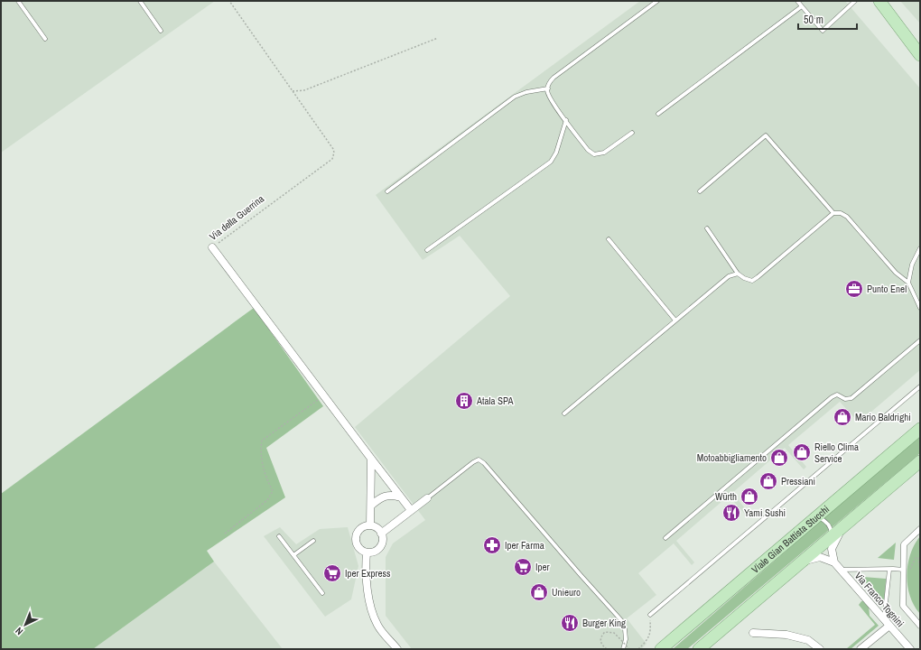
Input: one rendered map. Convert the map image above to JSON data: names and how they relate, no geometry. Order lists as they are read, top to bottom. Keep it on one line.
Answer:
{"streets":{"main road":["Viale Gian Battista Stucchi"],"street":["Via della Guerrina","Via Franco Tognini"]},"places":{"office":["Punto Enel"],"building":["Atala SPA"],"shop":["Mario Baldrighi","Riello Clima Service","Motoabbigliamento","Pressiani","Würth","Unieuro"],"restaurant":["Yami Sushi","Burger King"],"pharmacy":["Iper Farma"],"supermarket":["Iper","Iper Express"]},"scale_bar":"50 m","north":"bottom left"}
